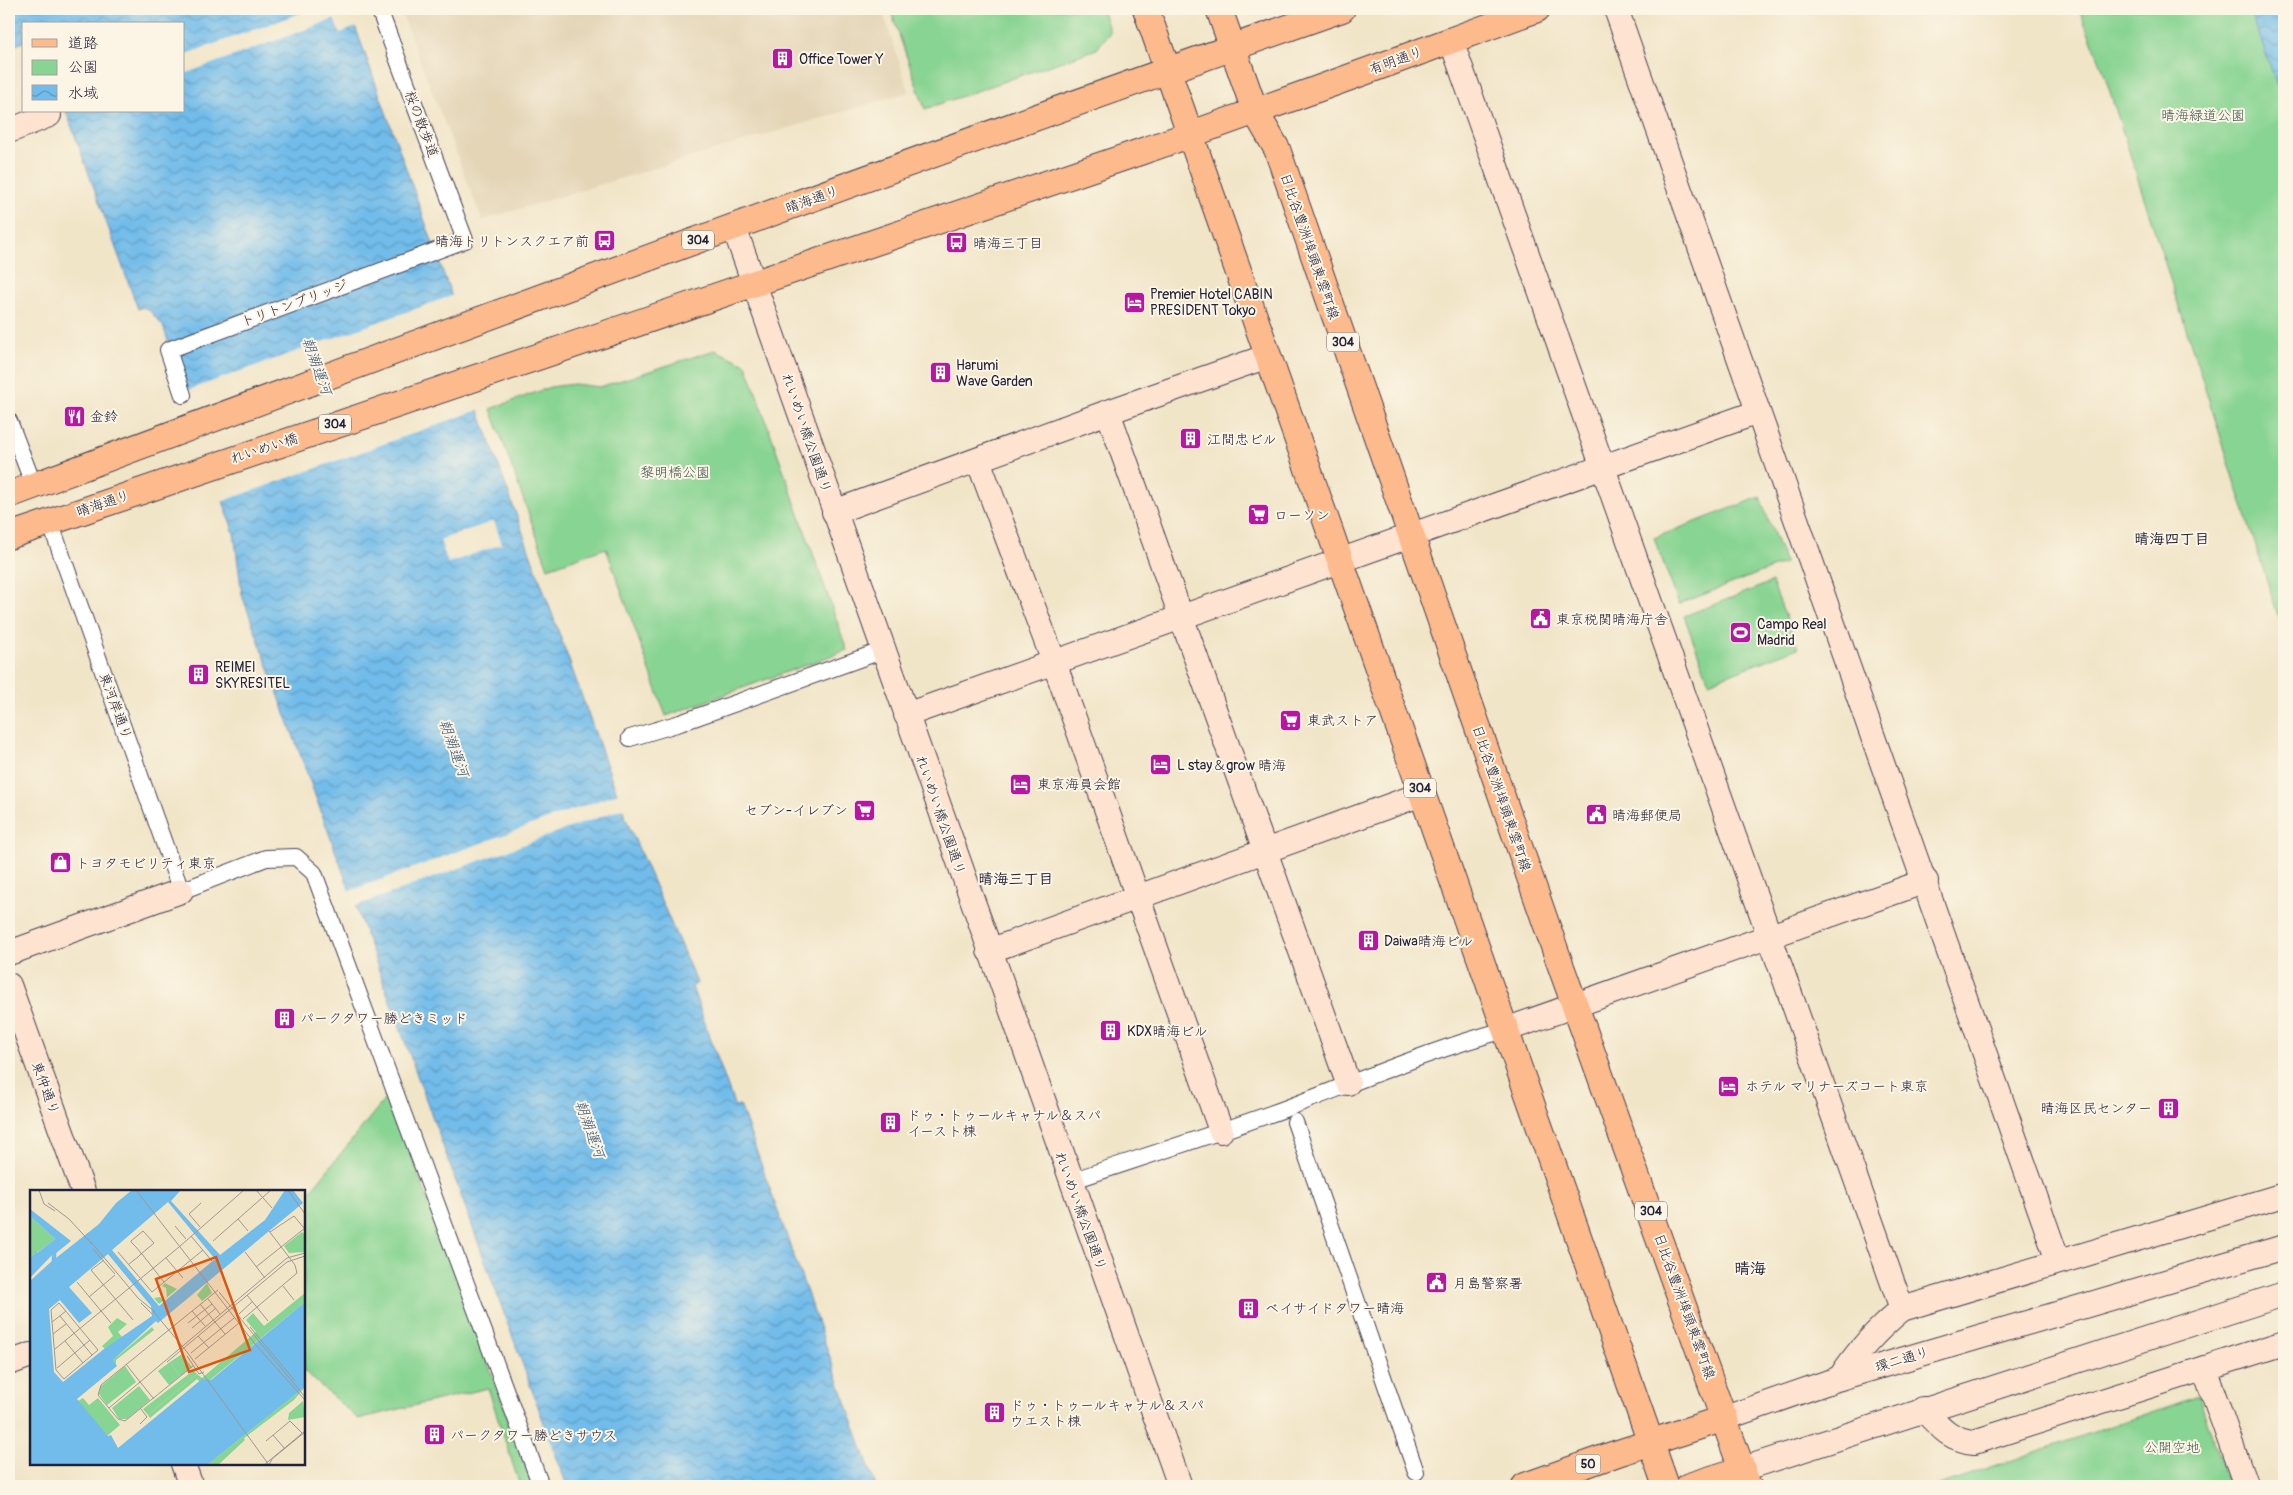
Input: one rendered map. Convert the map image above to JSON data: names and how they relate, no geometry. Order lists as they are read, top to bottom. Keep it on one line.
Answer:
{"streets":{"main road":["有明通り","晴海通り","304","日比谷豊洲埠頭東雲町線","れいめい橋","環二通り","50"],"street":["桜の散歩道","トリトンブリッジ","れいめい橋公園通り","東河岸通り","東仲通り"]},"crossings":[["有明通り","304"],["有明通り","日比谷豊洲埠頭東雲町線"],["桜の散歩道","トリトンブリッジ"],["晴海通り","304"],["晴海通り","れいめい橋公園通り"],["晴海通り","れいめい橋"],["晴海通り","東河岸通り"],["304","日比谷豊洲埠頭東雲町線"],["304","れいめい橋公園通り"],["304","れいめい橋"],["304","環二通り"],["日比谷豊洲埠頭東雲町線","環二通り"],["れいめい橋公園通り","れいめい橋"]],"districts":["晴海四丁目","晴海三丁目","晴海"],"water":["朝潮運河"],"parks":["晴海緑道公園","黎明橋公園","公開空地"],"places":{"building":["Office Tower Y","Harumi Wave Garden","江間忠ビル","REIMEI SKYRESITEL","Daiwa晴海ビル","パークタワー勝どきミッド","KDX晴海ビル","晴海区民センター","ドゥ・トゥールキャナル＆スパ イースト棟","ベイサイドタワー晴海","ドゥ・トゥールキャナル＆スパ ウエスト棟","パークタワー勝どきサウス"],"bus stop":["晴海トリトンスクエア前","晴海三丁目"],"hotel":["Premier Hotel CABIN PRESIDENT Tokyo","L stay＆grow 晴海","東京海員会館","ホテル マリナーズコート東京"],"restaurant":["金鈴"],"supermarket":["ローソン","東武ストア","セブン-イレブン"],"public building":["東京税関晴海庁舎","晴海郵便局","月島警察署"],"sports":["Campo Real Madrid"],"shop":["トヨタモビリティ東京"]},"legend":["道路","公園","水域"]}
